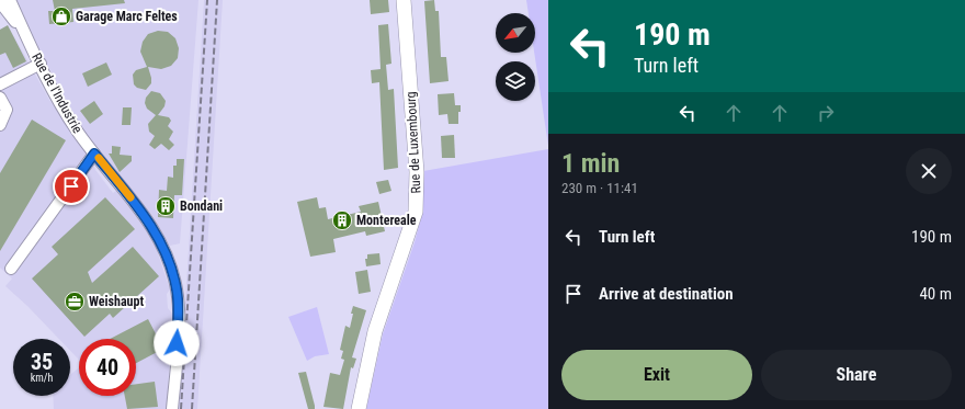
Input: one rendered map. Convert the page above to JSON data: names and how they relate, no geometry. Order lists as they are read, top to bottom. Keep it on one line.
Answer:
{"streets":{"main road":["Rue de Luxembourg"],"street":["Rue de l'Industrie"]},"places":{"shop":["Garage Marc Feltes"],"building":["Bondani","Montereale"],"office":["Weishaupt"]},"north":"bottom left","page":{"turn":["190 m","Turn left"],"heading":["1 min","230 m · 11:41"],"list":[{"name":"Turn left","value":"190 m"},{"name":"Arrive at destination","value":"40 m"}],"speed":"35 km/h","limit":"40","buttons":["Exit","Share"]}}
